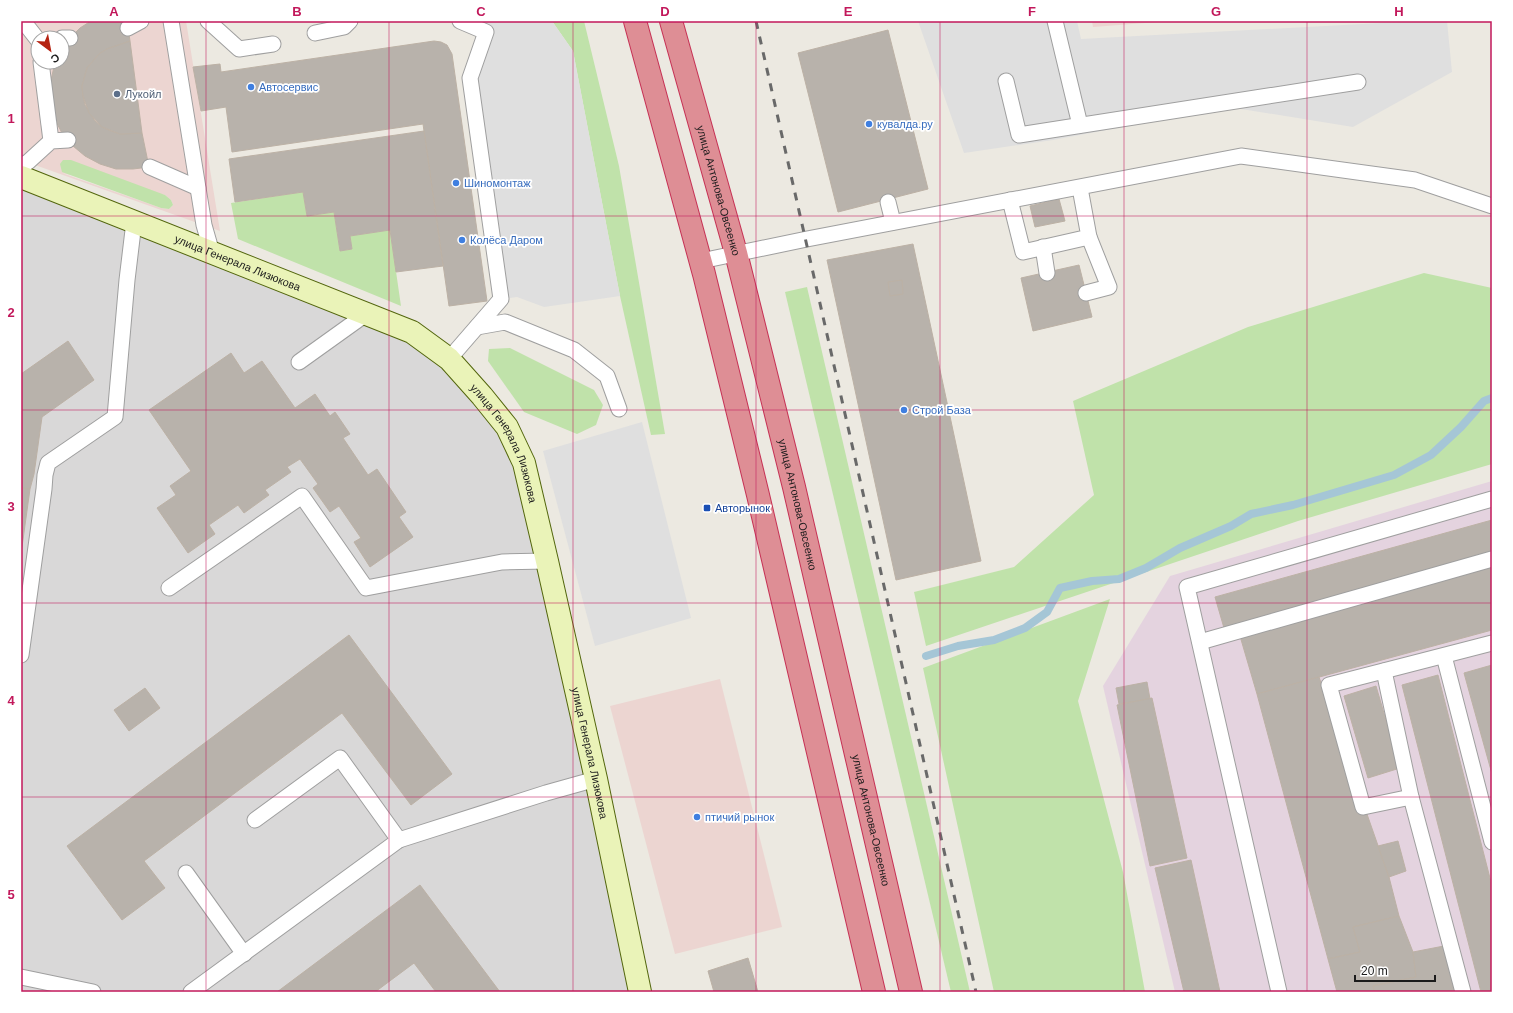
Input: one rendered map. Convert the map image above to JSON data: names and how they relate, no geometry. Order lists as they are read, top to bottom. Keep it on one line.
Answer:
{"streets":{"highway":["улица Антонова-Овсеенко"],"street":["улица Генерала Лизюкова"]},"places":{"other":["Автосервис","Лукойл","кувалда.ру","Шиномонтаж","Колёса Даром","Строй База","птичий рынок"],"transit":["Авторынок"]},"scale_bar":"20 m","north":"bottom right","grid":{"columns":["A","B","C","D","E","F","G","H"],"rows":["1","2","3","4","5"]}}
